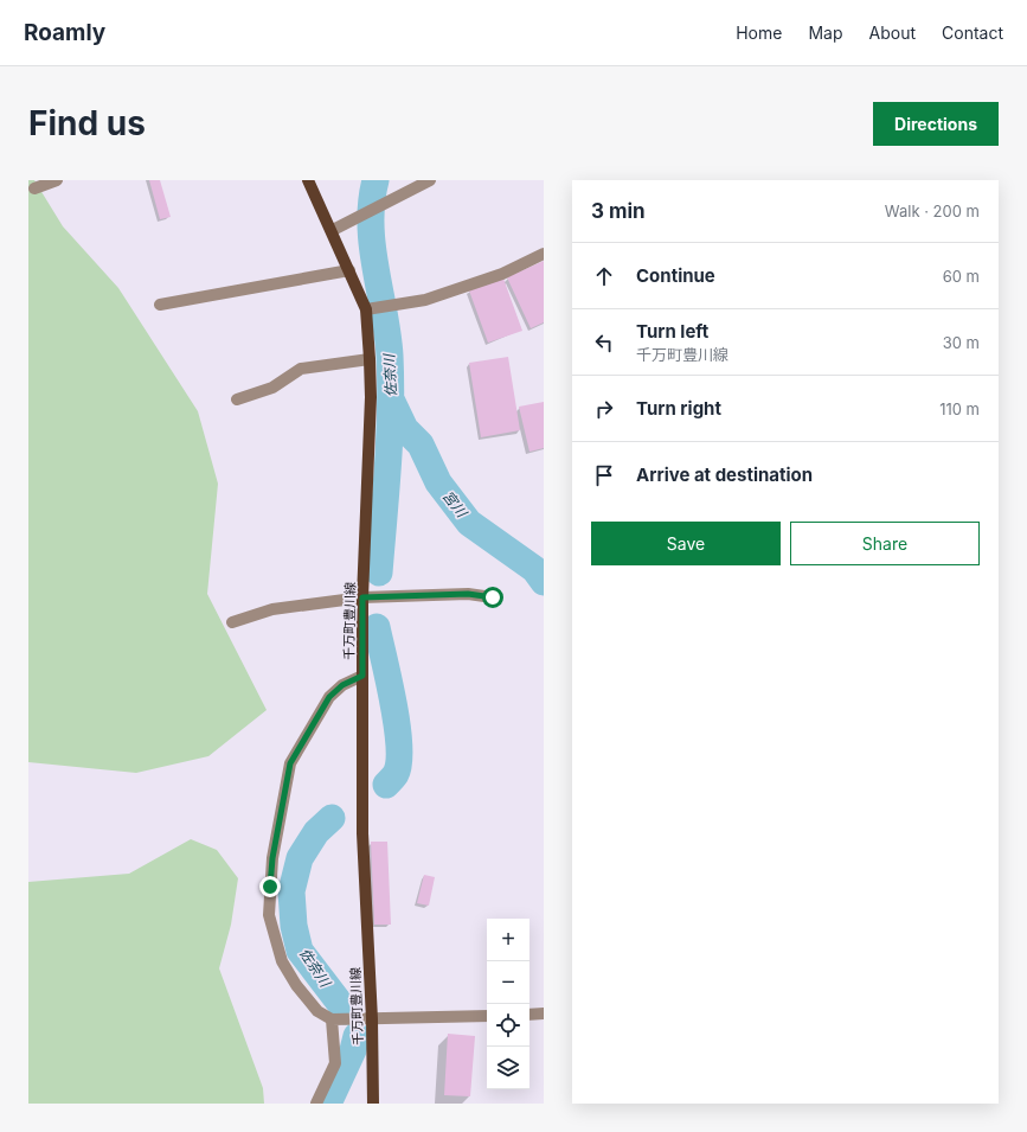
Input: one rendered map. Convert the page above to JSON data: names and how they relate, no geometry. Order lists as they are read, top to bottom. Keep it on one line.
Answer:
{"streets":{"main road":["千万町豊川線"]},"water":["佐奈川","宮川"],"page":{"header":"Roamly","nav":["Home","Map","About","Contact"],"buttons":["Directions",["Save","Share"]],"title":"Find us","heading":["3 min","Walk · 200 m"],"list":[["Continue","60 m"],["Turn left","千万町豊川線","30 m"],["Turn right","110 m"],"Arrive at destination"],"map_buttons":["+","−"]}}
